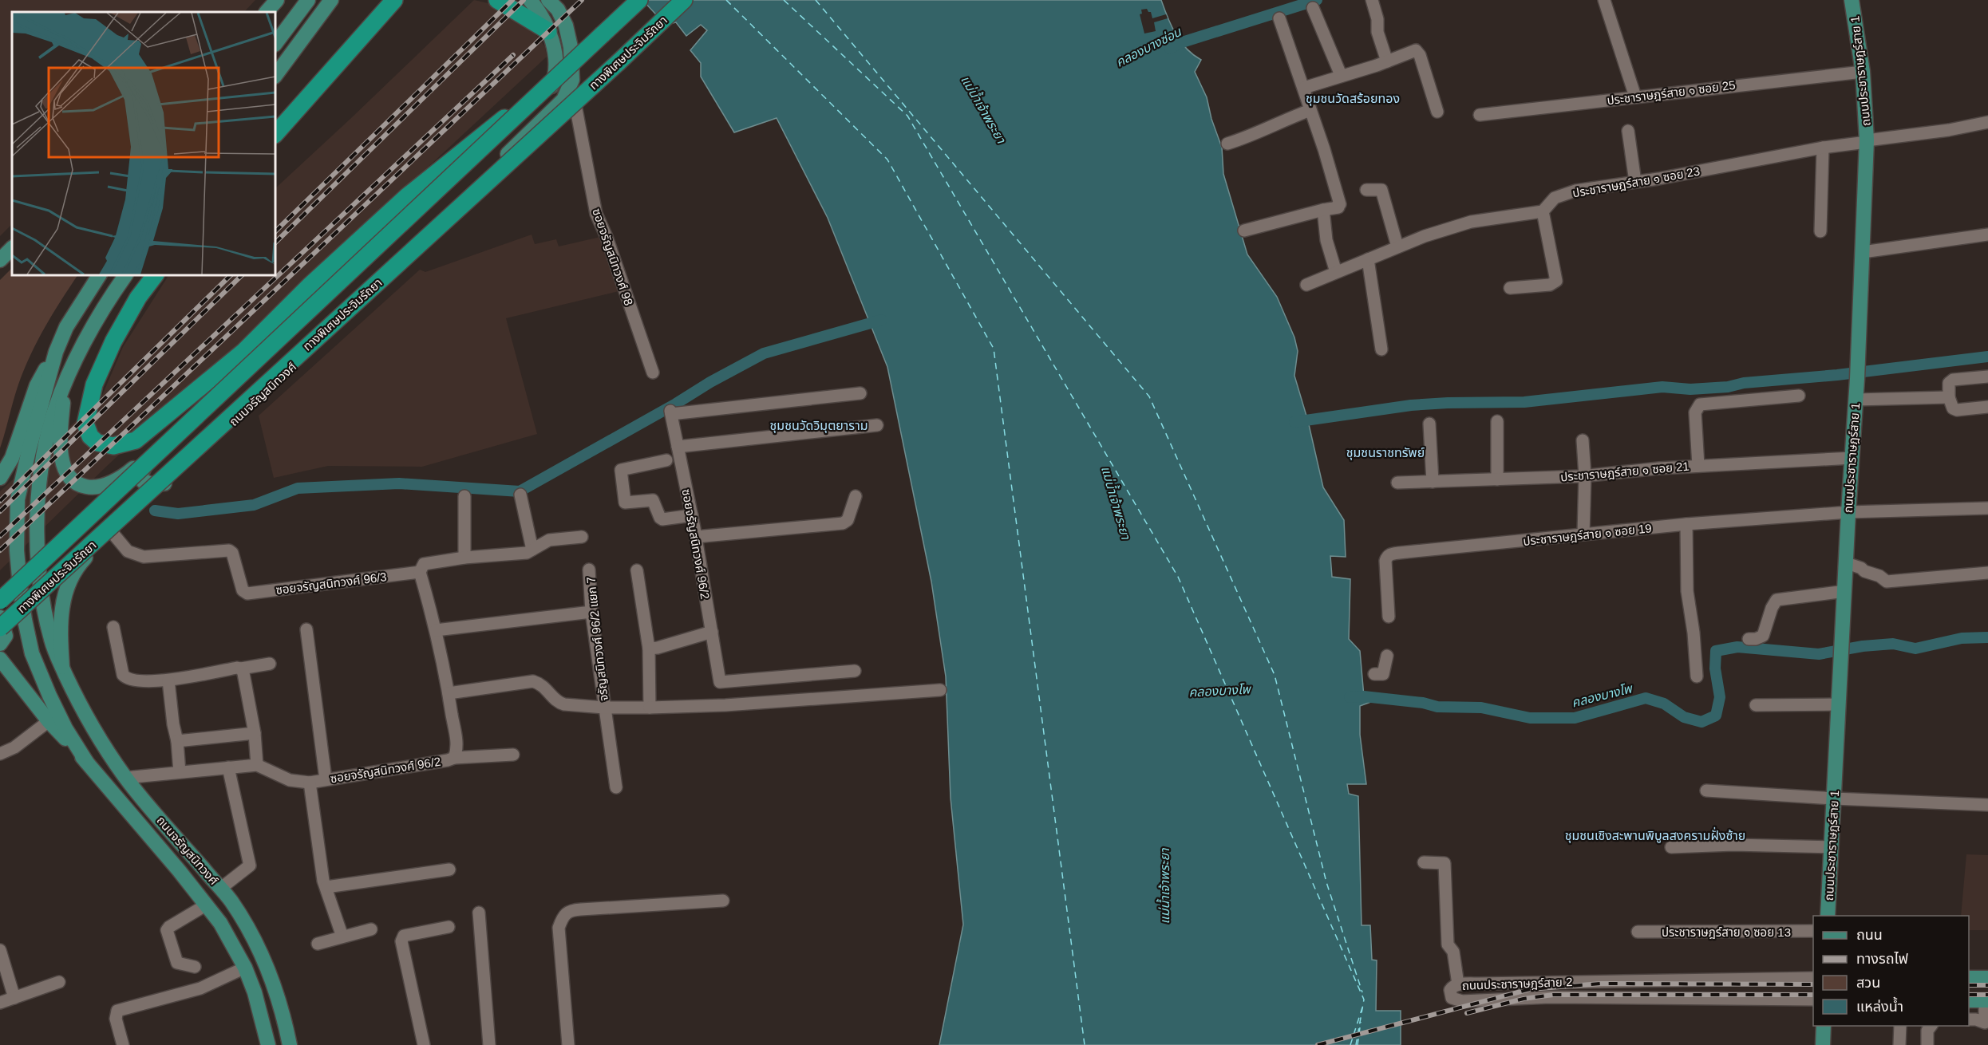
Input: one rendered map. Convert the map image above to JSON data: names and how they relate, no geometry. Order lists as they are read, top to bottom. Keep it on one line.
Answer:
{"streets":{"highway":["ทางพิเศษประจิมรัถยา"],"main road":["ถนนประชาราษฎร์สาย 1","ถนนจรัญสนิทวงศ์"],"street":["ประชาราษฎร์สาย ๑ ซอย 25","ประชาราษฎร์สาย ๑ ซอย 23","ซอยจรัญสนิทวงศ์ 98","ประชาราษฎร์สาย ๑ ซอย 21","ประชาราษฎร์สาย ๑ ซอย 19","ซอยจรัญสนิทวงศ์ 96/2","ซอยจรัญสนิทวงศ์ 96/3","จรัญสนิทวงศ์ 96/2 แยก 7","ประชาราษฎร์สาย ๑ ซอย 13","ถนนประชาราษฎร์สาย 2"]},"crossings":[["ถนนประชาราษฎร์สาย 1","ประชาราษฎร์สาย ๑ ซอย 25"],["ถนนประชาราษฎร์สาย 1","ประชาราษฎร์สาย ๑ ซอย 23"],["ถนนประชาราษฎร์สาย 1","ประชาราษฎร์สาย ๑ ซอย 21"],["ถนนประชาราษฎร์สาย 1","ประชาราษฎร์สาย ๑ ซอย 19"],["ซอยจรัญสนิทวงศ์ 98","ถนนจรัญสนิทวงศ์"],["ถนนจรัญสนิทวงศ์","ซอยจรัญสนิทวงศ์ 96/2"],["ถนนจรัญสนิทวงศ์","ซอยจรัญสนิทวงศ์ 96/3"],["ซอยจรัญสนิทวงศ์ 96/2","ซอยจรัญสนิทวงศ์ 96/3"]],"districts":["ชุมชนวัดสร้อยทอง","ชุมชนวัดวิมุตยาราม","ชุมชนราชทรัพย์","ชุมชนเชิงสะพานพิบูลสงครามฝั่งซ้าย"],"water":["คลองบางซ่อน","แม่น้ำเจ้าพระยา","คลองบางโพ"],"legend":["ถนน","ทางรถไฟ","สวน","แหล่งน้ำ"]}
